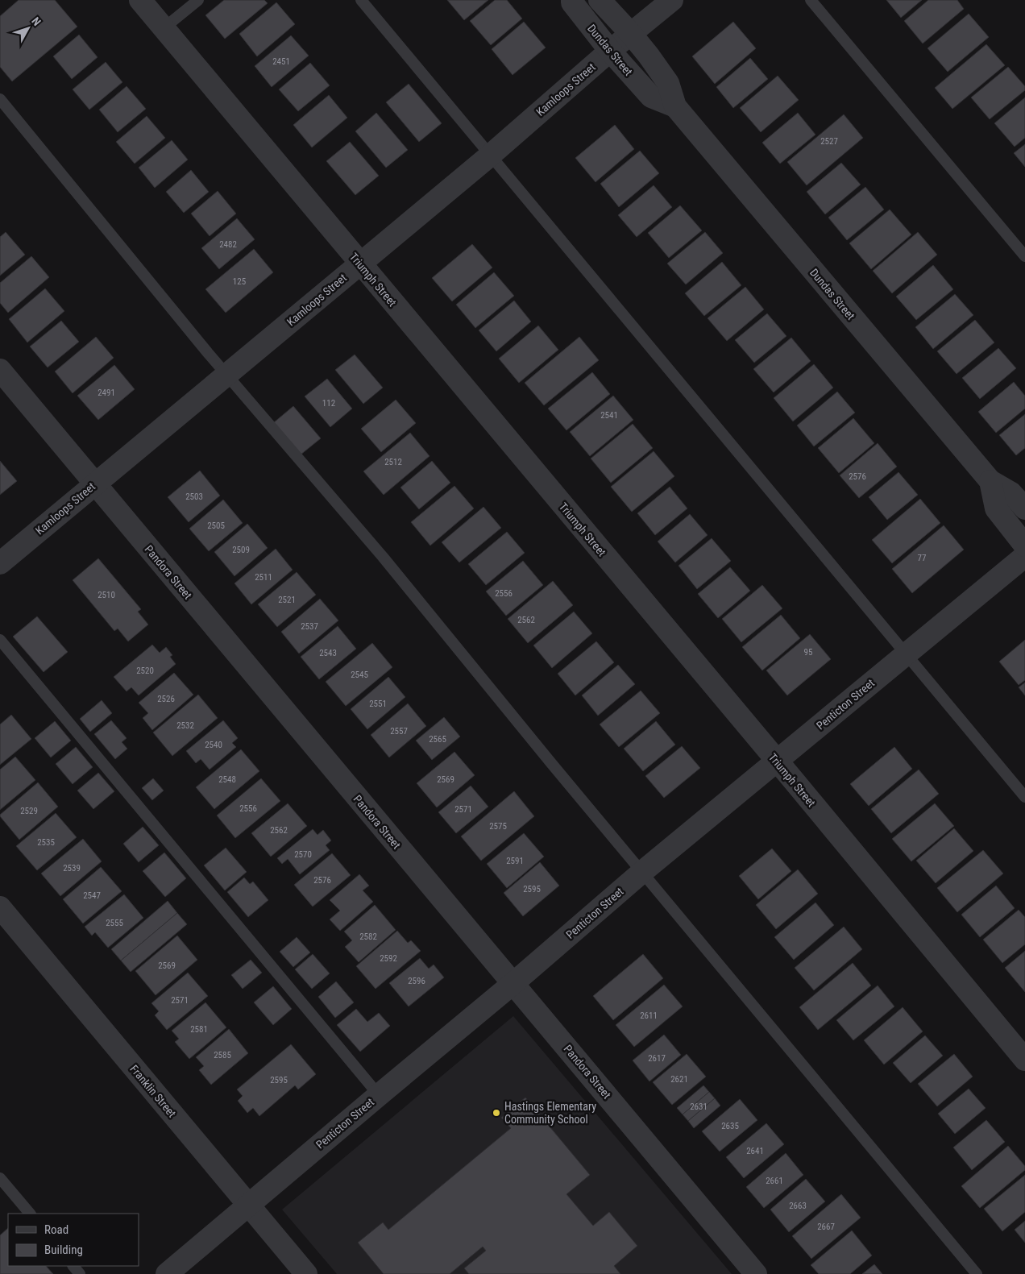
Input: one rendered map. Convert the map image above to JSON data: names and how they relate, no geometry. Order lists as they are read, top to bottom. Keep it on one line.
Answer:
{"streets":{"street":["Dundas Street","Kamloops Street","Triumph Street","Pandora Street","Penticton Street","Franklin Street"]},"crossings":[["Dundas Street","Kamloops Street"],["Kamloops Street","Triumph Street"],["Kamloops Street","Pandora Street"],["Triumph Street","Penticton Street"],["Pandora Street","Penticton Street"],["Penticton Street","Franklin Street"]],"places":["Hastings Elementary Community School"],"house_numbers":["2451","2527","2482","125","2491","112","2541","2512","2576","2503","2505","2509","77","2511","2556","2510","2521","2562","2537","95","2543","2520","2545","2526","2551","2532","2557","2565","2540","2548","2569","2556","2571","2529","2575","2562","2535","2570","2591","2539","2576","2595","2547","2555","2582","2592","2569","2596","2571","2611","2581","2585","2617","2621","2595","2631","2635","2641","2661","2663","2667"],"legend":["Road","Building"],"north":"top right"}
